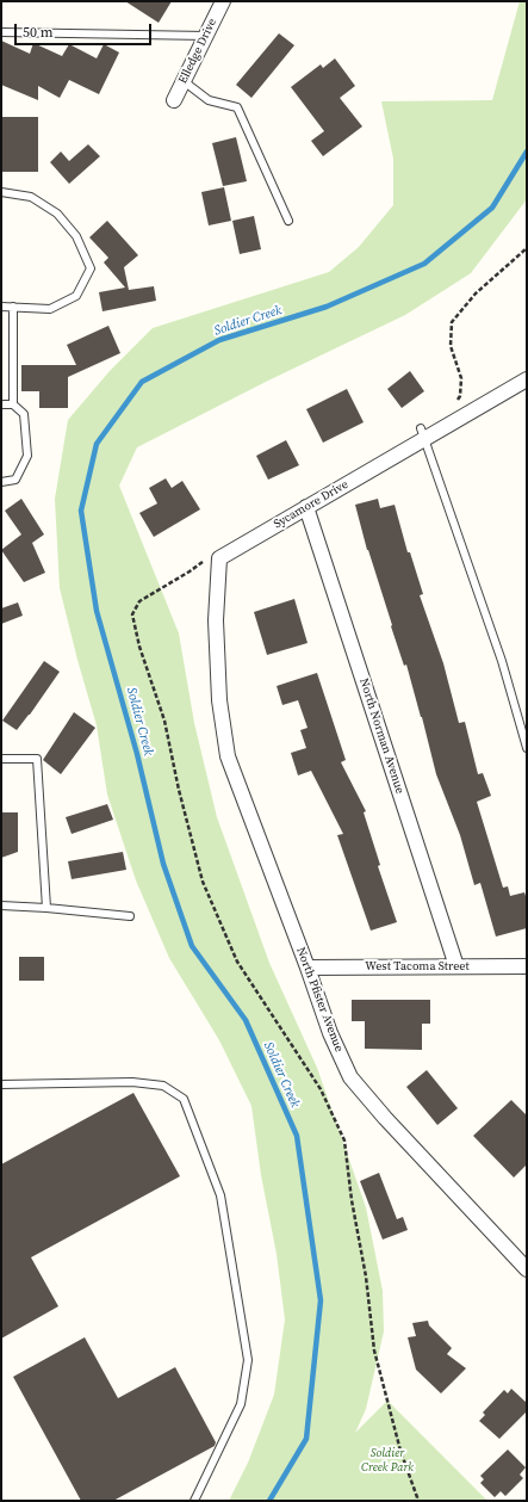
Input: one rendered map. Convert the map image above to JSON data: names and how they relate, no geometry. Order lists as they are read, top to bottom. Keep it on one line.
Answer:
{"streets":{"street":["Elledge Drive","Sycamore Drive","North Norman Avenue","West Tacoma Street","North Pfister Avenue"]},"crossings":[["Sycamore Drive","North Norman Avenue"],["Sycamore Drive","North Pfister Avenue"],["North Norman Avenue","West Tacoma Street"],["West Tacoma Street","North Pfister Avenue"]],"water":["Soldier Creek"],"parks":["Soldier Creek Park"],"scale_bar":"50 m"}
